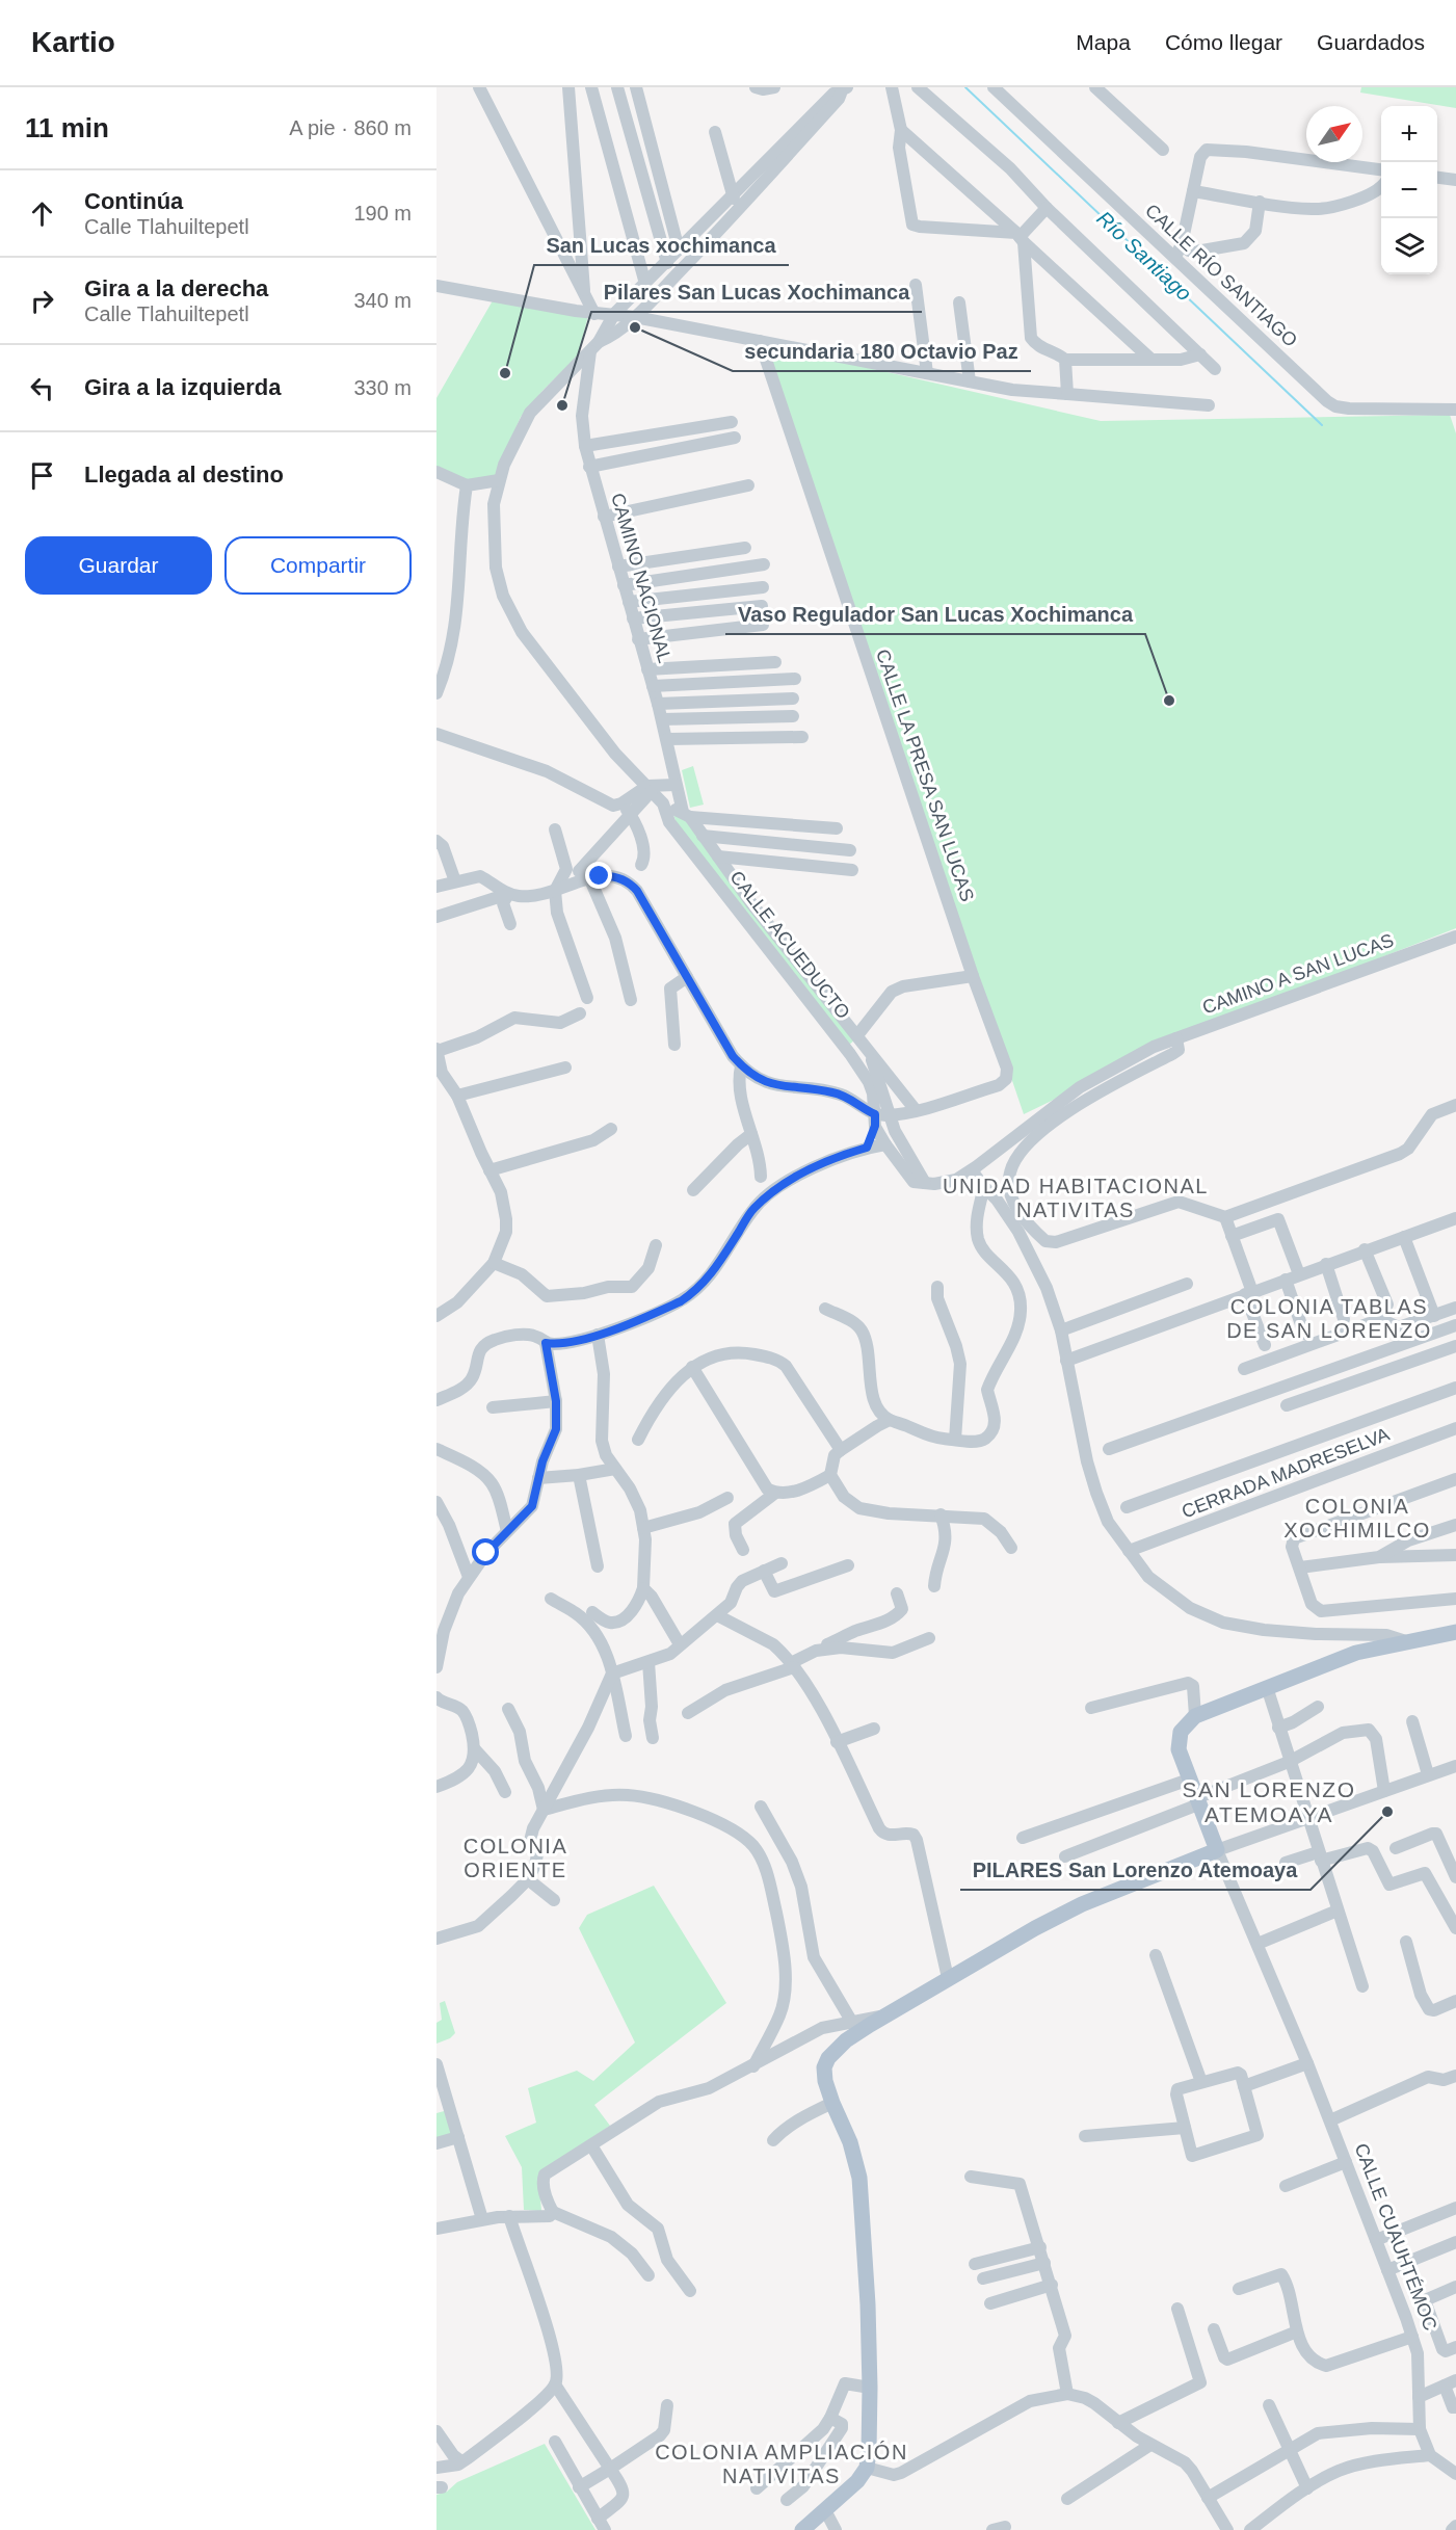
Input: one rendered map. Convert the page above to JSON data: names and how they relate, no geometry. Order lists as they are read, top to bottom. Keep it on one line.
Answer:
{"streets":{"main road":["CALLE CUAUHTÉMOC"],"street":["CALLE RÍO SANTIAGO","CAMINO NACIONAL","CALLE LA PRESA SAN LUCAS","CALLE ACUEDUCTO","CAMINO A SAN LUCAS","CERRADA MADRESELVA"]},"crossings":[["CAMINO NACIONAL","CALLE ACUEDUCTO"],["CALLE LA PRESA SAN LUCAS","CALLE ACUEDUCTO"],["CALLE ACUEDUCTO","CAMINO A SAN LUCAS"]],"districts":["UNIDAD HABITACIONAL NATIVITAS","COLONIA TABLAS DE SAN LORENZO","COLONIA XOCHIMILCO","SAN LORENZO ATEMOAYA","COLONIA ORIENTE","COLONIA AMPLIACIÓN NATIVITAS"],"water":["Río Santiago"],"places":["secundaria 180 Octavio Paz","San Lucas xochimanca","Pilares San Lucas Xochimanca","Vaso Regulador San Lucas Xochimanca","PILARES San Lorenzo Atemoaya"],"north":"top right","page":{"header":"Kartio","nav":["Mapa","Cómo llegar","Guardados"],"heading":["11 min","A pie · 860 m"],"map_buttons":["+","−"],"list":[["Continúa","Calle Tlahuiltepetl","190 m"],["Gira a la derecha","Calle Tlahuiltepetl","340 m"],["Gira a la izquierda","330 m"],"Llegada al destino"],"buttons":["Guardar","Compartir"]}}
